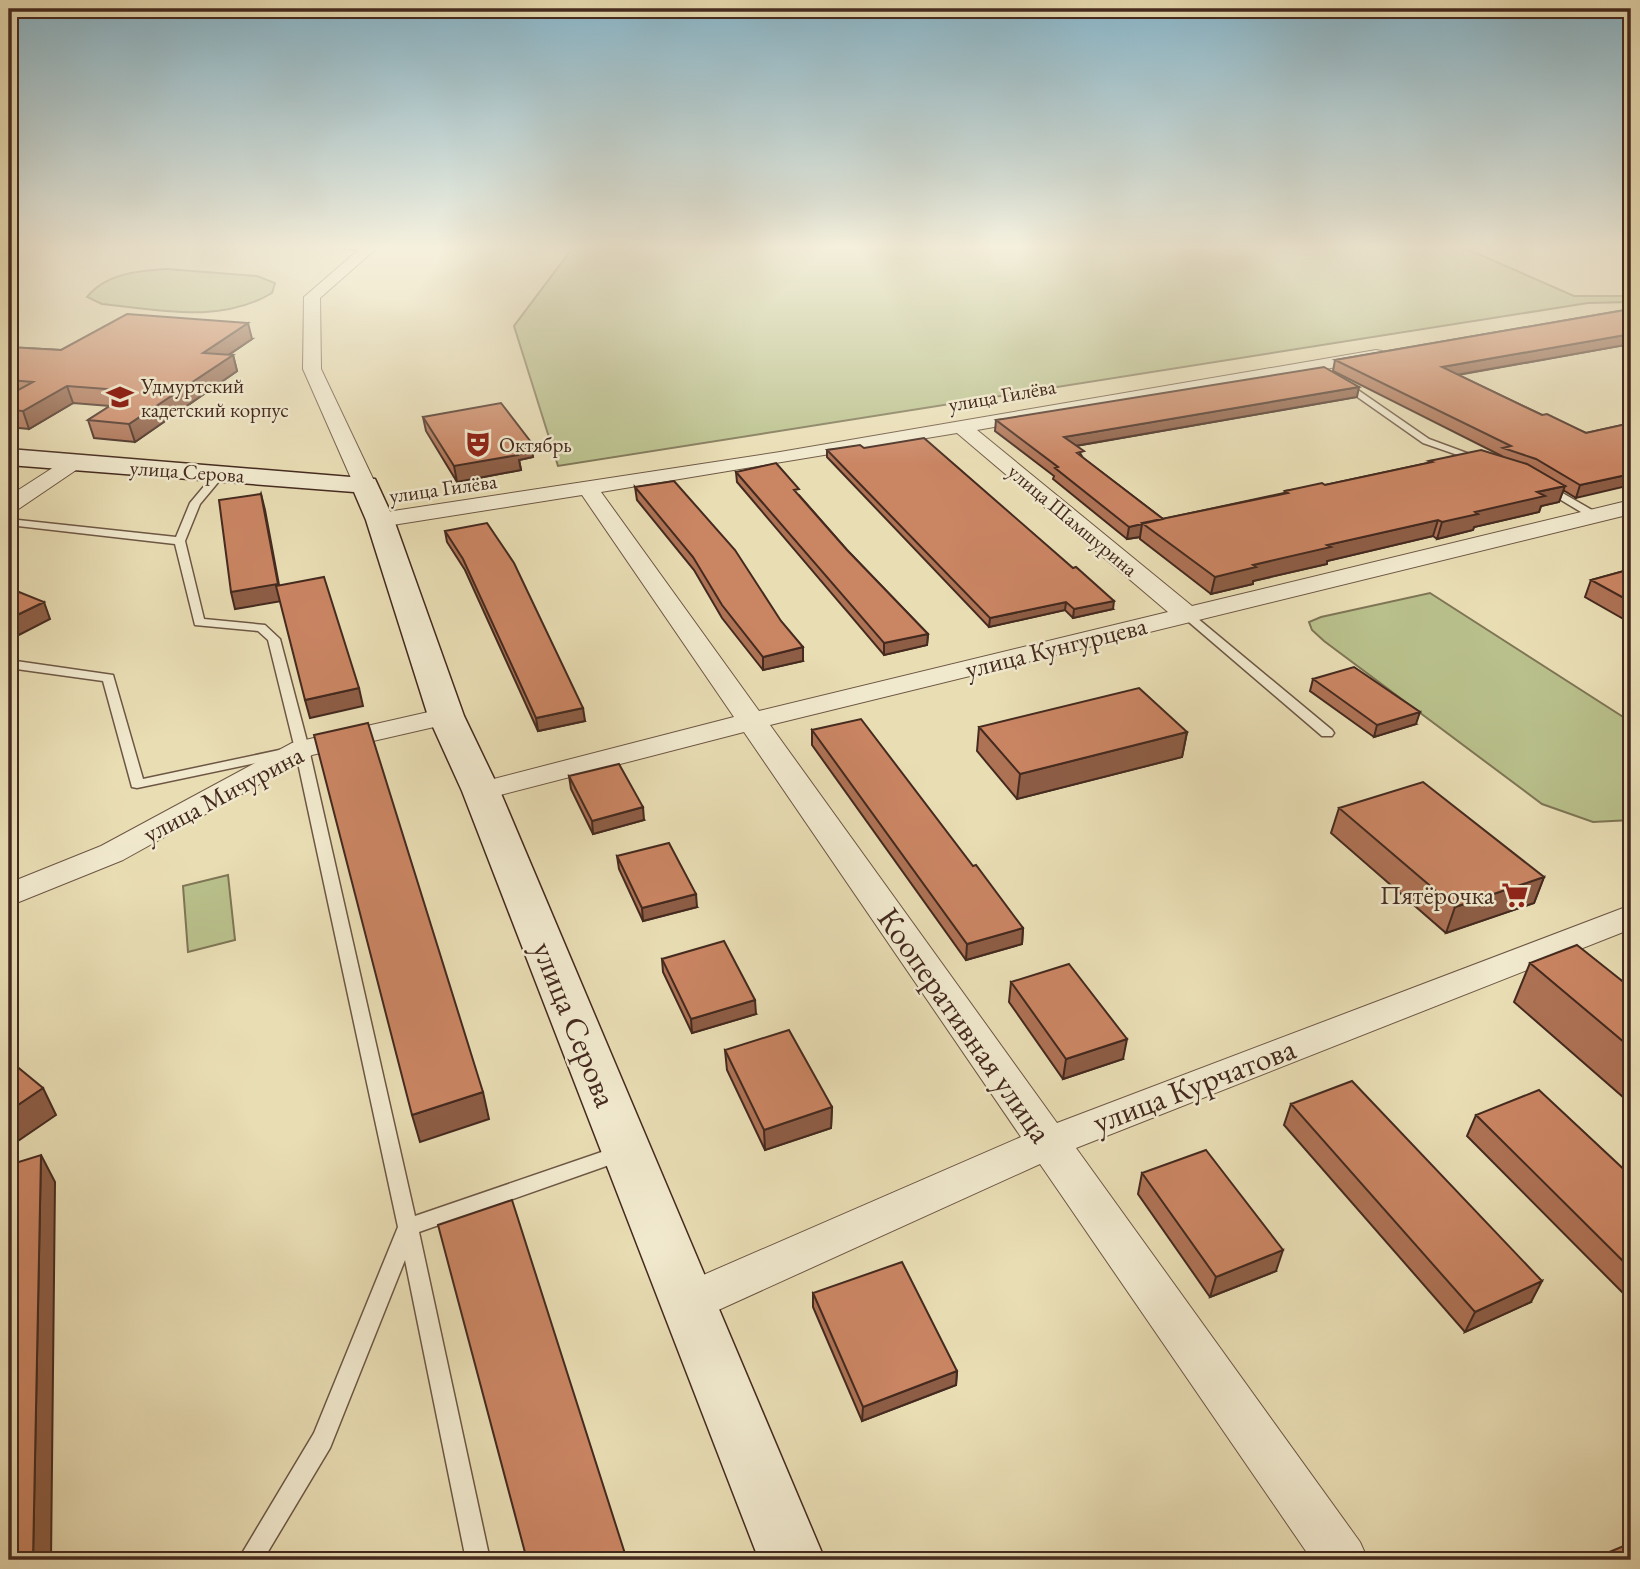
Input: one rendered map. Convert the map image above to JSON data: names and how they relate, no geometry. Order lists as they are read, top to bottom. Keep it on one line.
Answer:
{"streets":{"main road":["улица Серова"],"street":["улица Гилёва","улица Шамшурина","улица Кунгурцева","улица Мичурина","Кооперативная улица","улица Курчатова"]},"crossings":[["улица Гилёва","улица Серова"],["улица Гилёва","улица Шамшурина"],["улица Гилёва","Кооперативная улица"],["улица Серова","улица Кунгурцева"],["улица Серова","улица Мичурина"],["улица Серова","улица Курчатова"],["улица Шамшурина","улица Кунгурцева"],["улица Кунгурцева","Кооперативная улица"],["Кооперативная улица","улица Курчатова"]],"places":{"school or university":["Удмуртский кадетский корпус"],"theatre":["Октябрь"],"supermarket":["Пятёрочка"]}}
